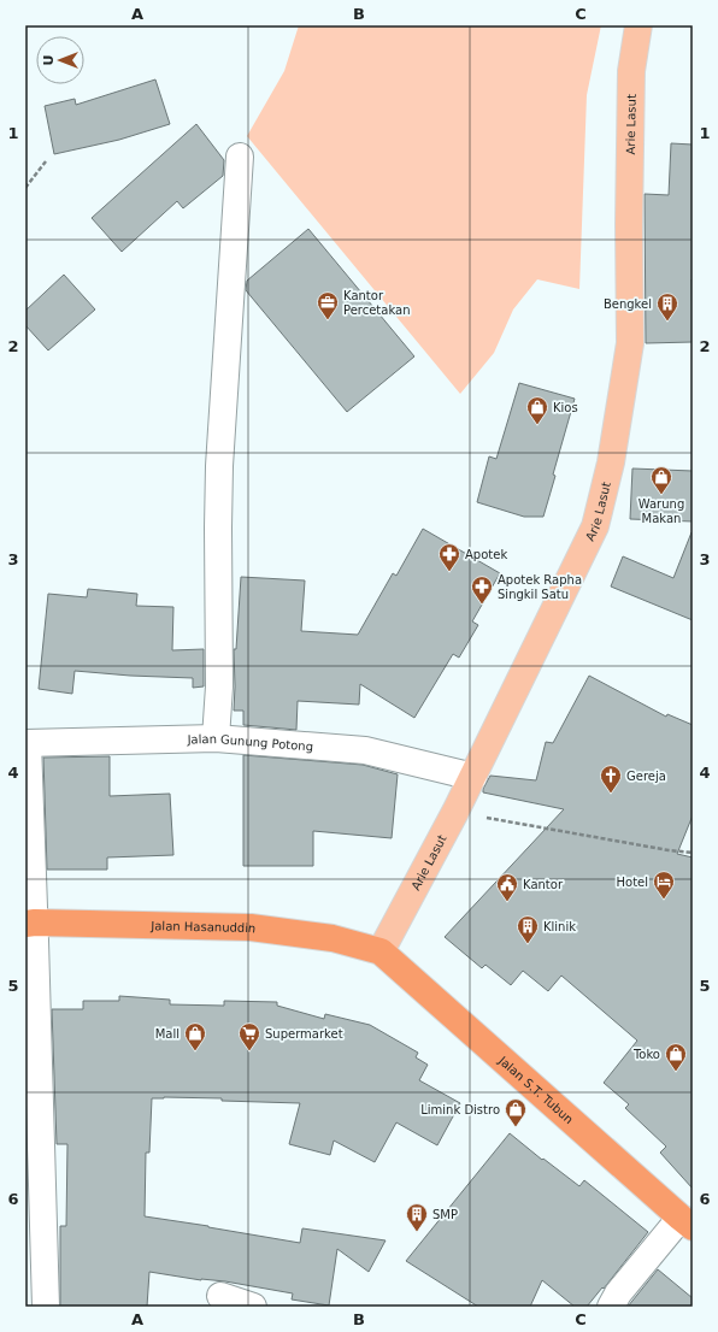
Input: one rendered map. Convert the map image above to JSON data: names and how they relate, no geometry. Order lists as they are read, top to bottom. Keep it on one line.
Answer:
{"streets":{"highway":["Jalan Hasanuddin","Jalan S.T. Tubun"],"main road":["Arie Lasut"],"street":["Jalan Gunung Potong"]},"crossings":[["Arie Lasut","Jalan Gunung Potong"],["Arie Lasut","Jalan Hasanuddin"],["Arie Lasut","Jalan S.T. Tubun"],["Jalan Hasanuddin","Jalan S.T. Tubun"]],"places":{"office":["Kantor Percetakan"],"building":["Bengkel","Klinik","SMP"],"shop":["Kios","Warung Makan","Mall","Toko","Limink Distro"],"pharmacy":["Apotek","Apotek Rapha Singkil Satu"],"church":["Gereja"],"hotel":["Hotel"],"public building":["Kantor"],"supermarket":["Supermarket"]},"north":"left","grid":{"columns":["A","B","C"],"rows":["1","2","3","4","5","6"]}}
